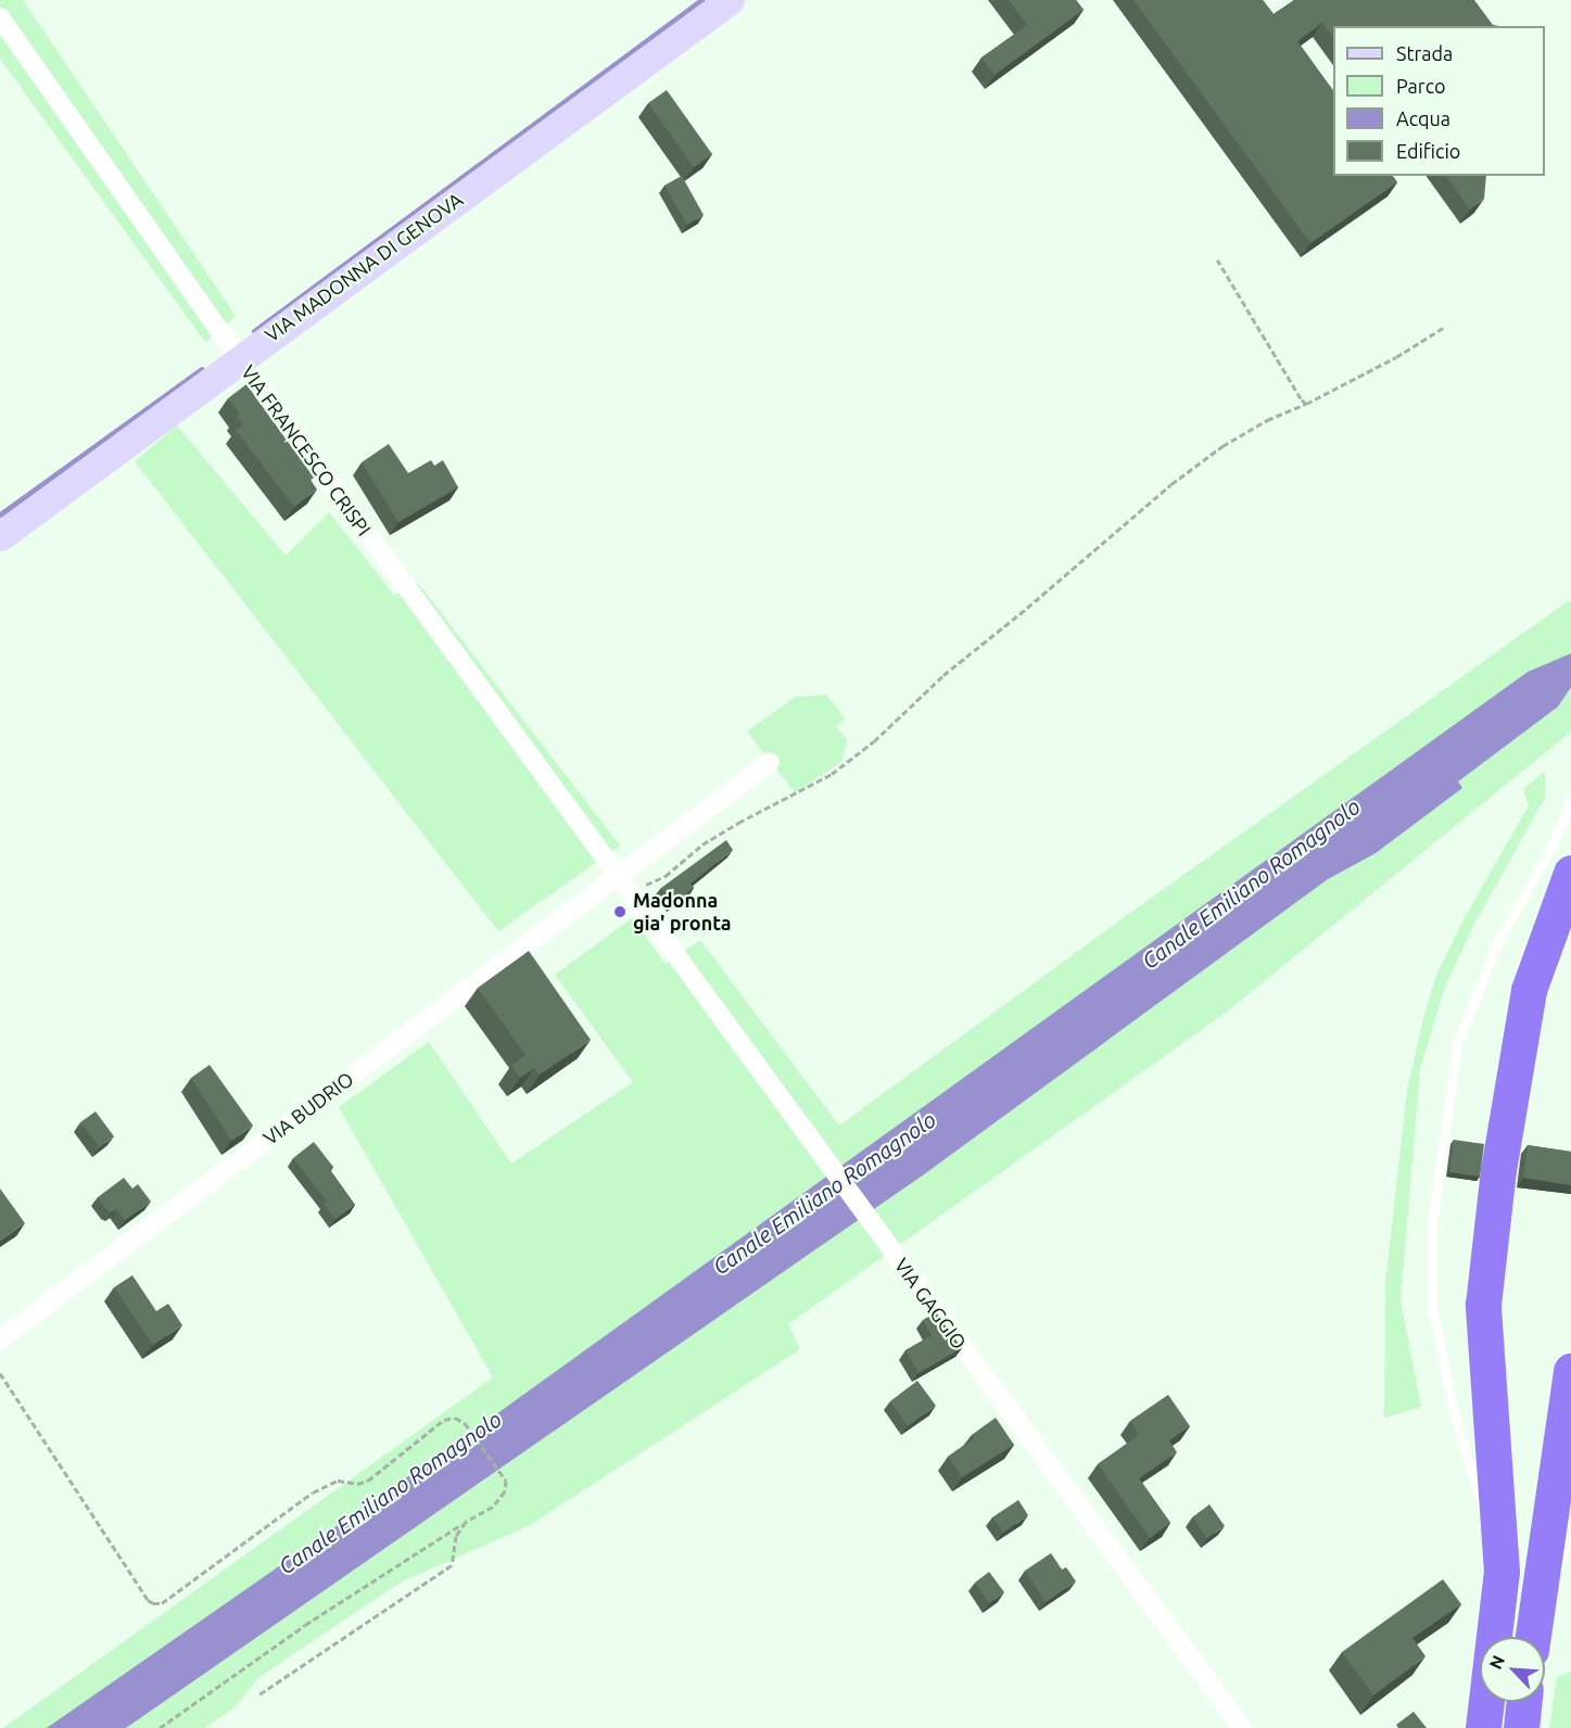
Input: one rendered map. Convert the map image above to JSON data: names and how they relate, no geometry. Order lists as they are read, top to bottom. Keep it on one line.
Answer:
{"streets":{"main road":["VIA MADONNA DI GENOVA"],"street":["VIA FRANCESCO CRISPI","VIA BUDRIO","VIA GAGGIO"]},"crossings":[["VIA MADONNA DI GENOVA","VIA FRANCESCO CRISPI"],["VIA FRANCESCO CRISPI","VIA BUDRIO"],["VIA FRANCESCO CRISPI","VIA GAGGIO"],["VIA BUDRIO","VIA GAGGIO"]],"water":["Canale Emiliano Romagnolo"],"places":["Madonna gia' pronta"],"legend":["Strada","Parco","Acqua","Edificio"],"north":"top left"}
